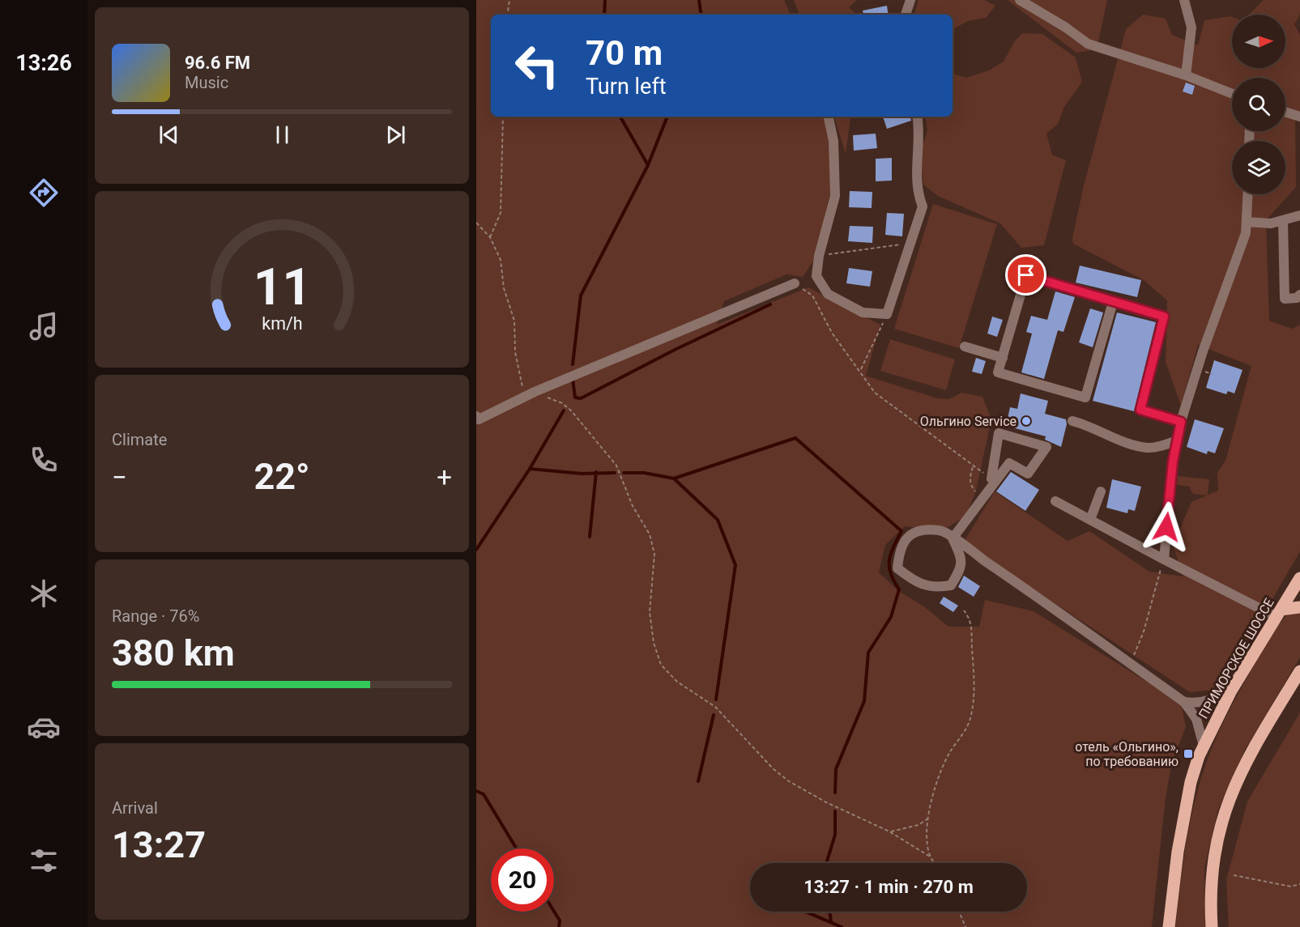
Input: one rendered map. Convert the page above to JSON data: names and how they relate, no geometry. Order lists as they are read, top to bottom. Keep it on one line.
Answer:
{"streets":{"main road":["ПРИМОРСКОЕ ШОССЕ"]},"places":{"other":["Ольгино Service"],"transit":["отель «Ольгино», по требованию"]},"north":"right","page":{"tabs":"13:26","turn":["70 m","Turn left"],"song":["96.6 FM","Music"],"tile":["Climate",["Range · 76%","380 km"],["Arrival","13:27"]],"heat":["−","22°","+"],"limit":"20","trip":"13:27 · 1 min · 270 m","gauge":["11","km/h"]}}
